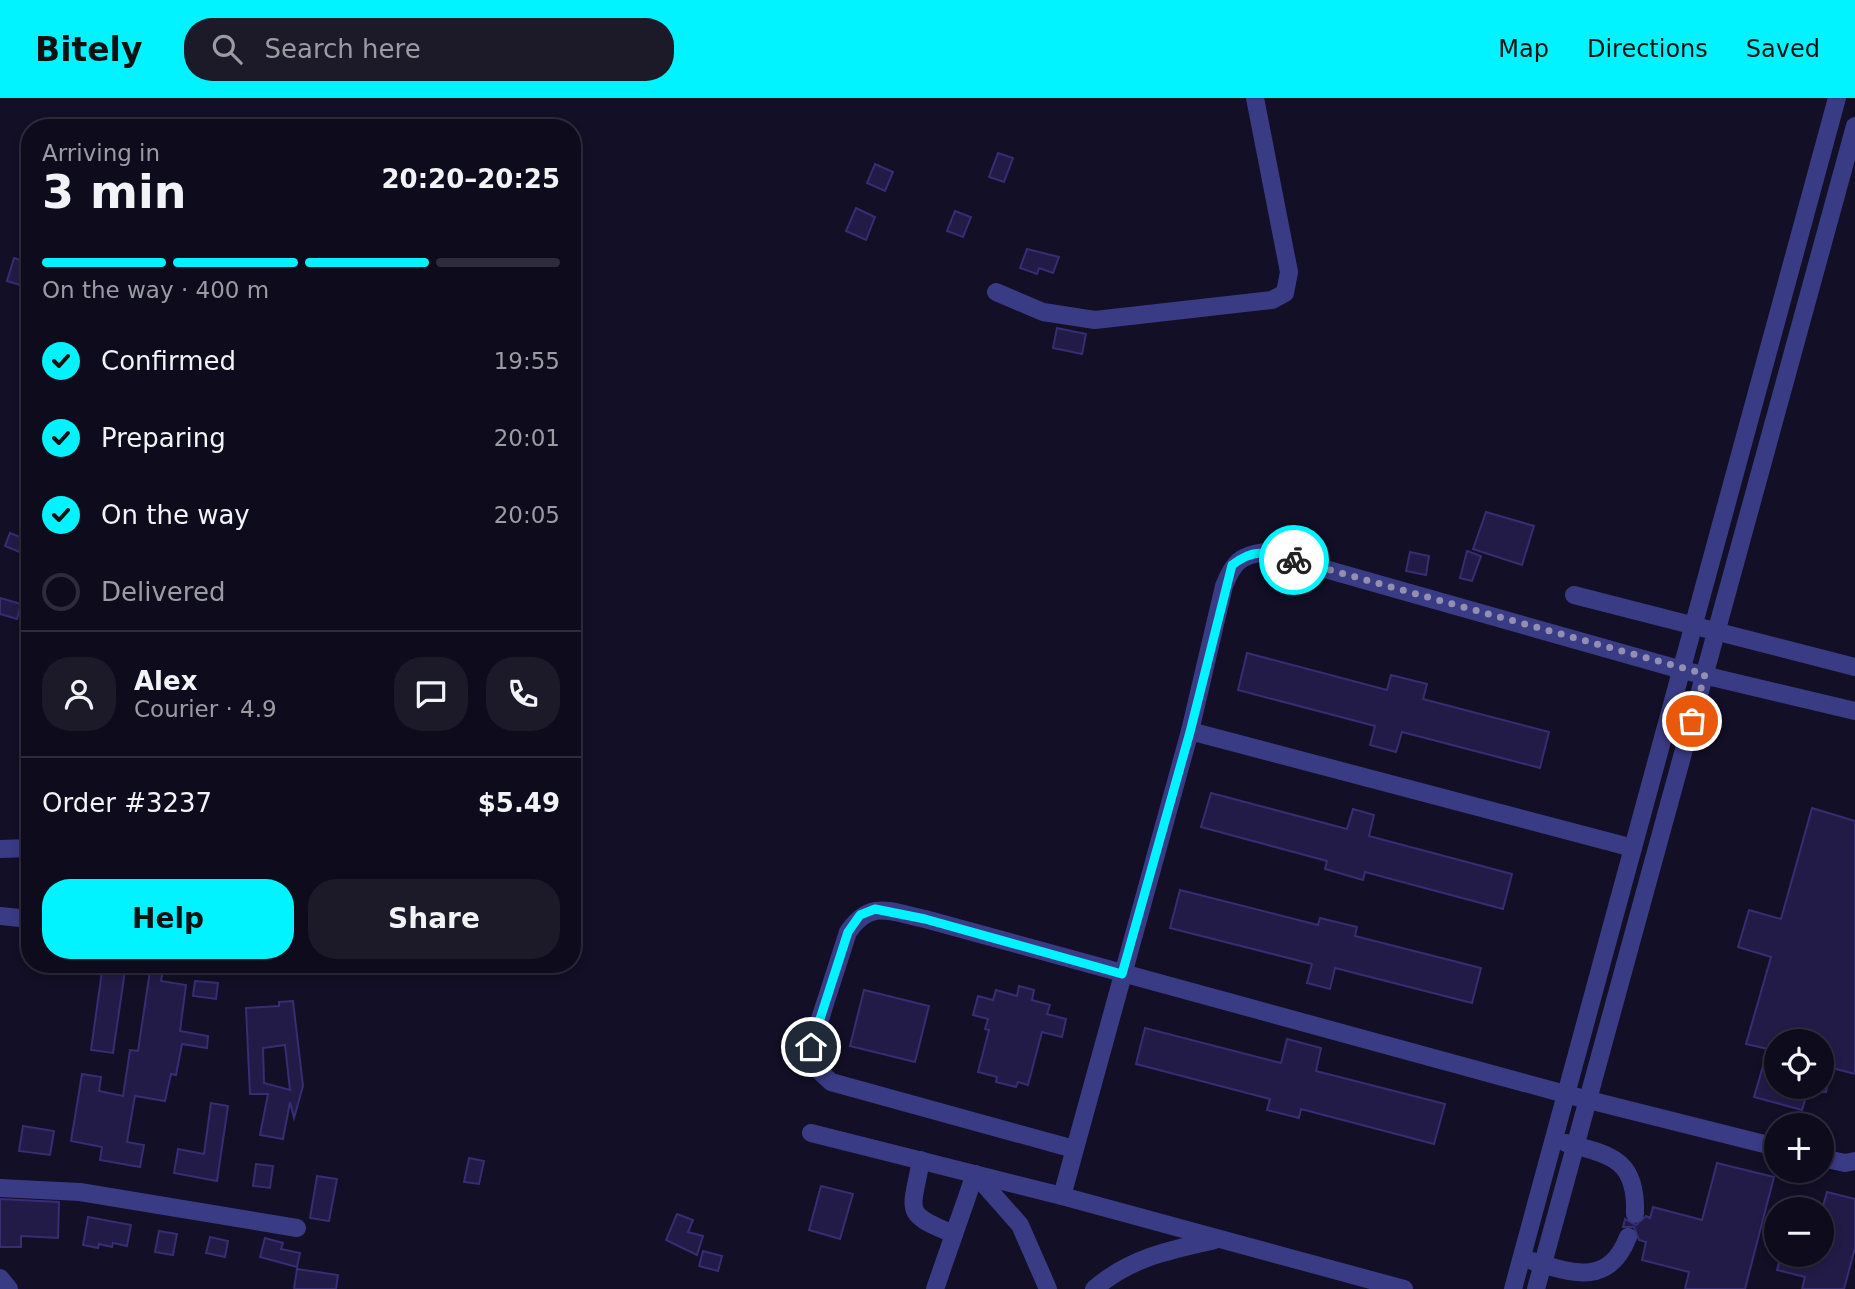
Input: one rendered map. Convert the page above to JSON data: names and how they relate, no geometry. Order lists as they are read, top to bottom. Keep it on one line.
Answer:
{"page":{"header":"Bitely","search":"Search here","nav":["Map","Directions","Saved"],"heading":["3 min","Arriving in","20:20–20:25"],"panel":["Alex","Courier · 4.9","Order #3237","$5.49"],"bar":"On the way · 400 m","list":[["Confirmed","19:55"],["Preparing","20:01"],["On the way","20:05"],"Delivered"],"buttons":["Help","Share"],"map_buttons":["+","−"]}}
